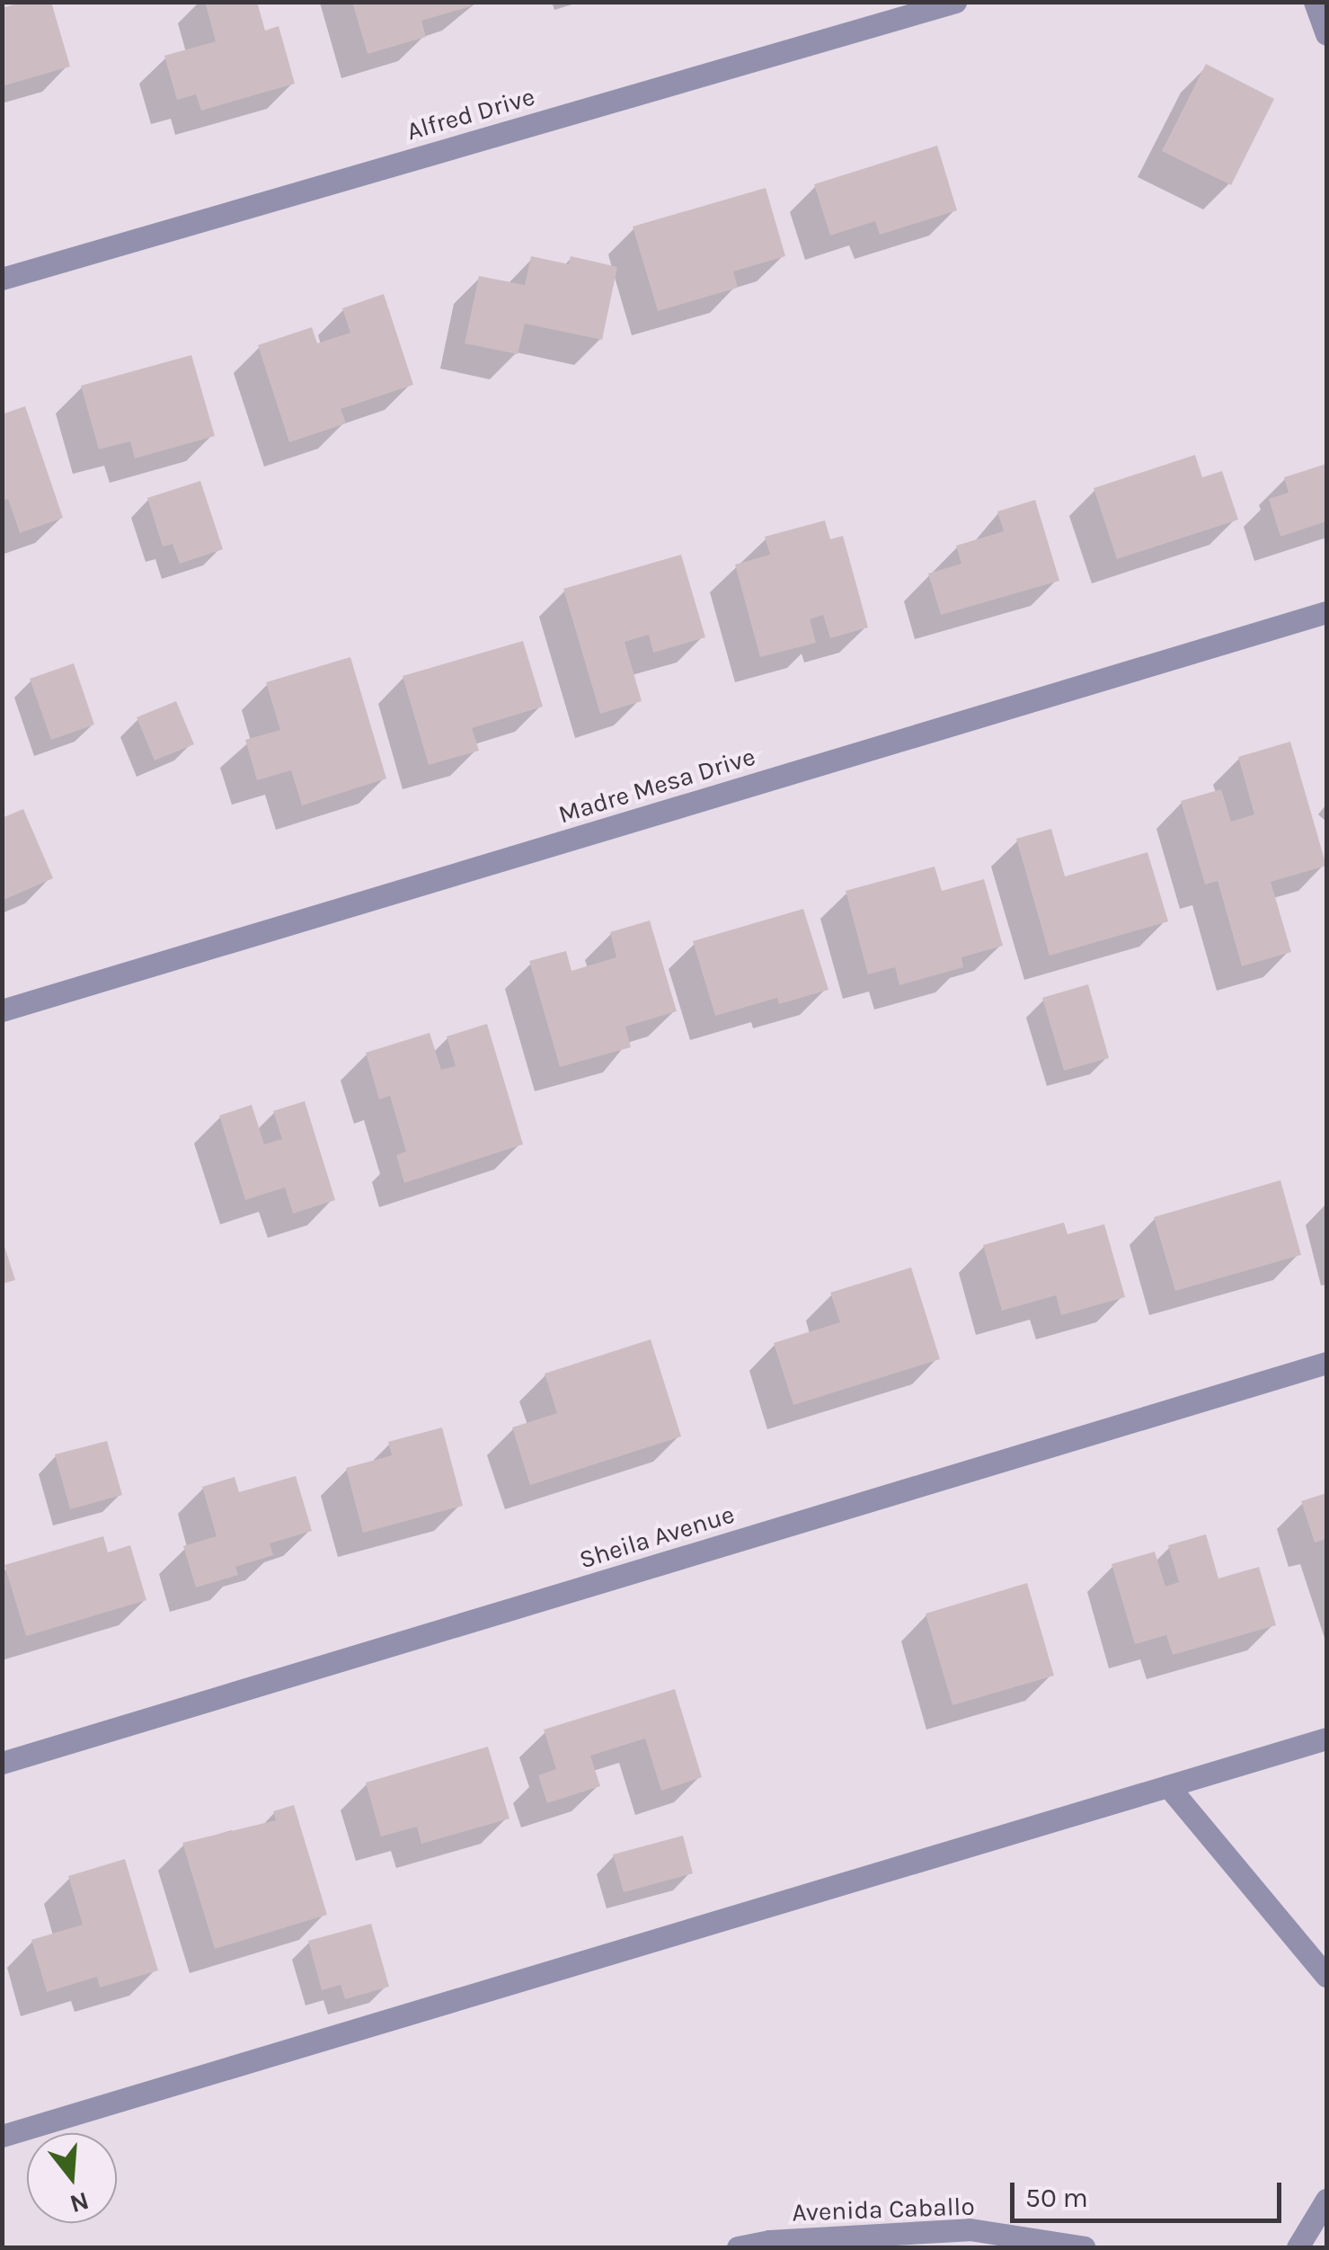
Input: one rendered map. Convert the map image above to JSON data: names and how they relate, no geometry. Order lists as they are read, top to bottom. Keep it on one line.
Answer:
{"streets":{"street":["Alfred Drive","Madre Mesa Drive","Sheila Avenue","Avenida Caballo"]},"scale_bar":"50 m","north":"bottom"}
